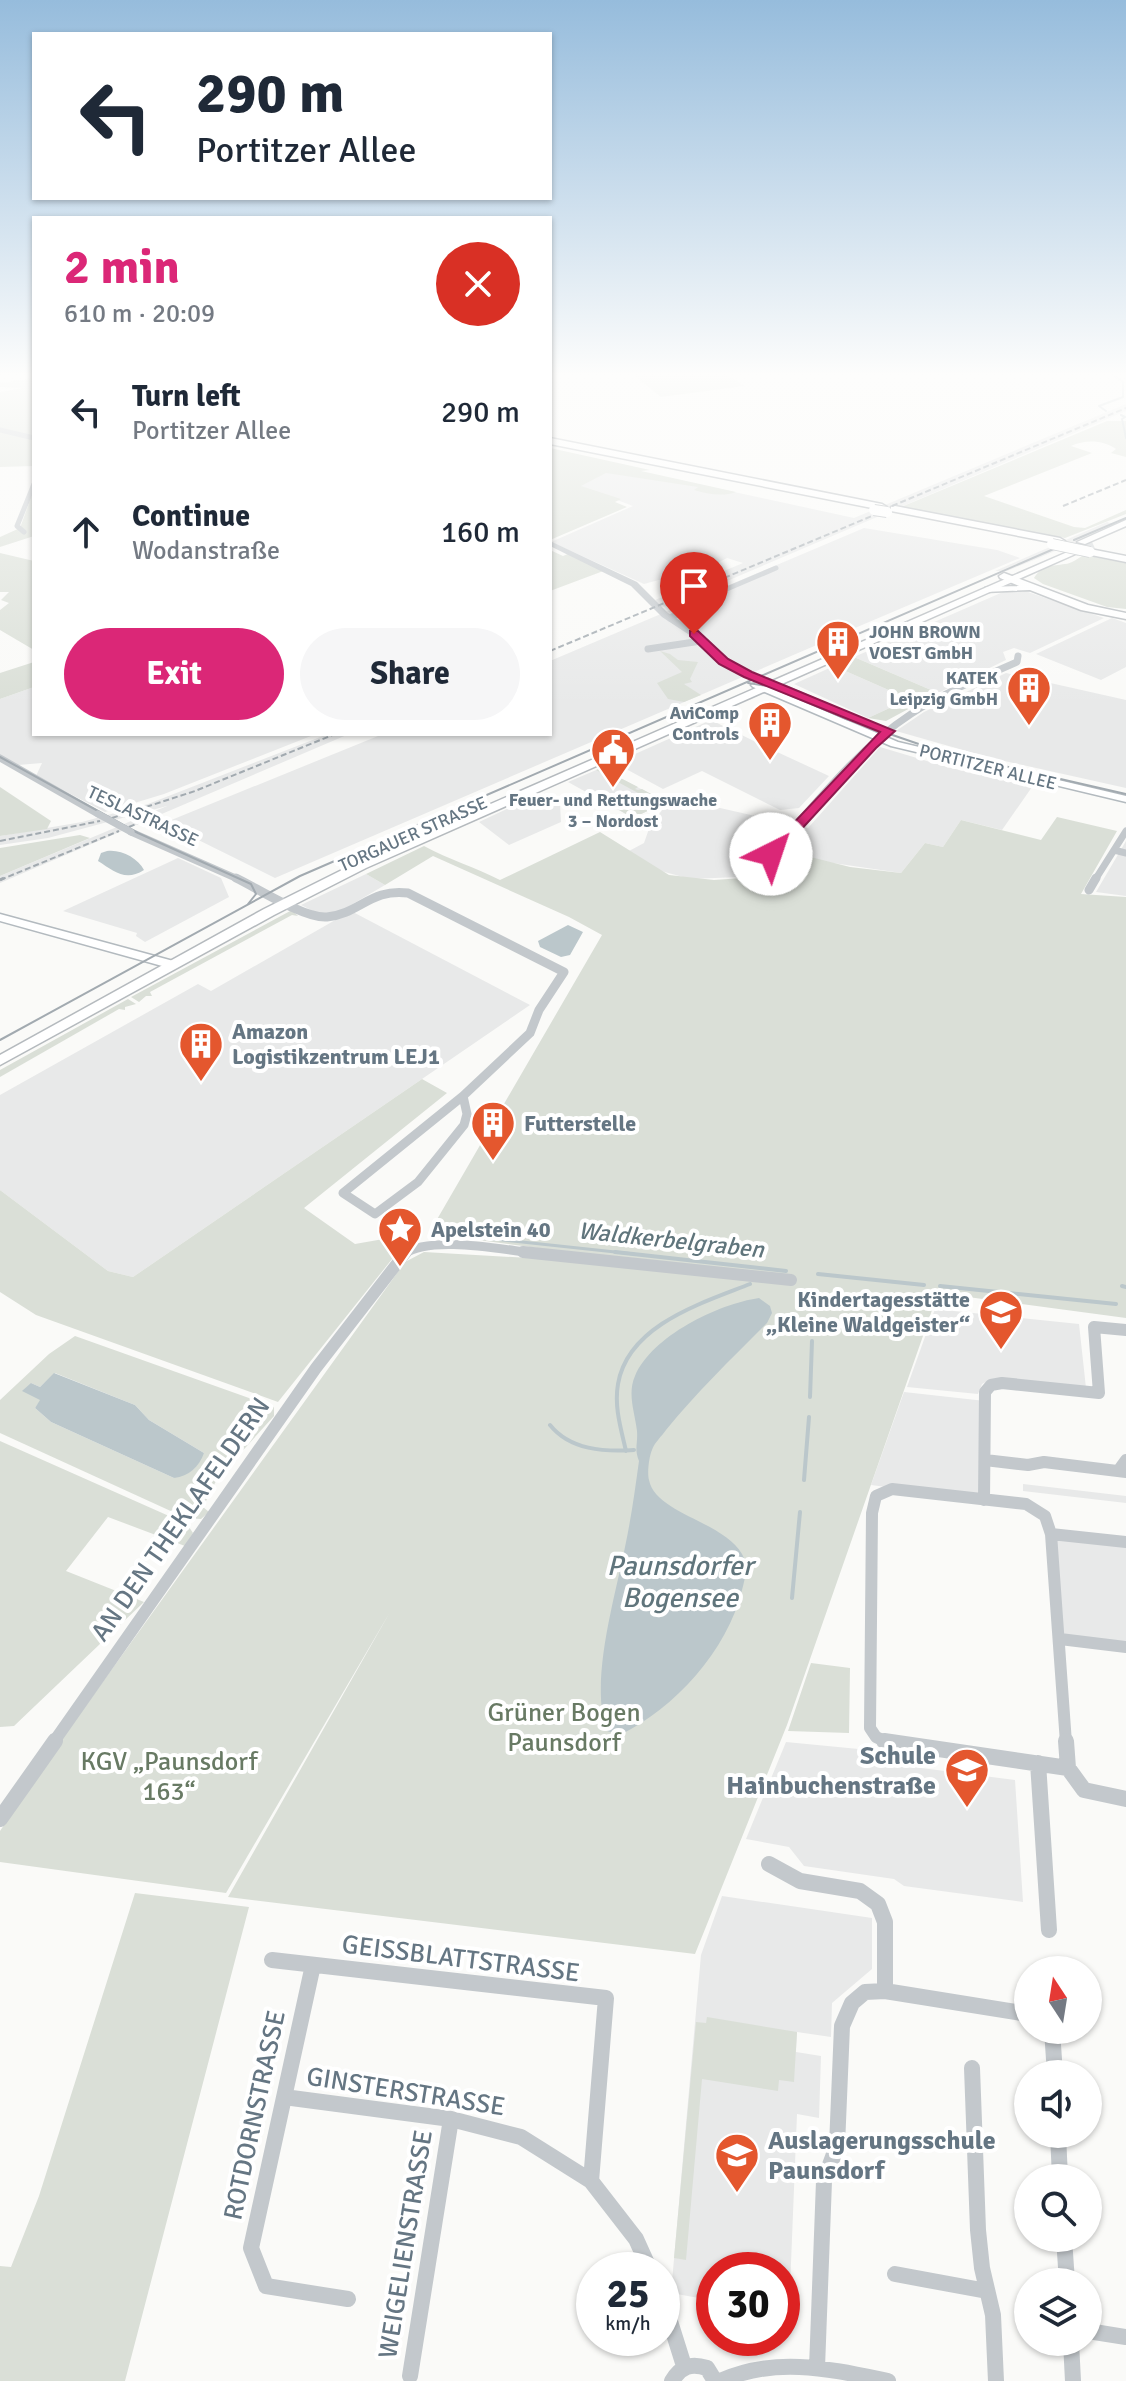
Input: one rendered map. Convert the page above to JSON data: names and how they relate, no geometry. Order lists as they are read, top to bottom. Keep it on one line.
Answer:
{"streets":{"main road":["PORTITZER ALLEE","TORGAUER STRASSE"],"street":["TESLASTRASSE","AN DEN THEKLAFELDERN","GEISSBLATTSTRASSE","GINSTERSTRASSE","ROTDORNSTRASSE","WEIGELIENSTRASSE"]},"crossings":[["PORTITZER ALLEE","TORGAUER STRASSE"],["TESLASTRASSE","TORGAUER STRASSE"],["GEISSBLATTSTRASSE","GINSTERSTRASSE"],["GEISSBLATTSTRASSE","ROTDORNSTRASSE"],["GINSTERSTRASSE","ROTDORNSTRASSE"],["GINSTERSTRASSE","WEIGELIENSTRASSE"]],"water":["Waldkerbelgraben","Paunsdorfer Bogensee"],"parks":["Grüner Bogen Paunsdorf","KGV „Paunsdorf 163“"],"places":{"building":["JOHN BROWN VOEST GmbH","KATEK Leipzig GmbH","AviComp Controls","Amazon Logistikzentrum LEJ1","Futterstelle"],"public building":["Feuer- und Rettungswache 3 – Nordost"],"place":["Apelstein 40"],"school or university":["Kindertagesstätte „Kleine Waldgeister“","Schule Hainbuchenstraße","Auslagerungsschule Paunsdorf"]},"north":"top","page":{"turn":["290 m","Portitzer Allee"],"heading":["2 min","610 m · 20:09"],"list":[{"name":"Turn left","note":"Portitzer Allee","value":"290 m"},{"name":"Continue","note":"Wodanstraße","value":"160 m"}],"buttons":["Exit","Share"],"speed":"25 km/h","limit":"30"}}
